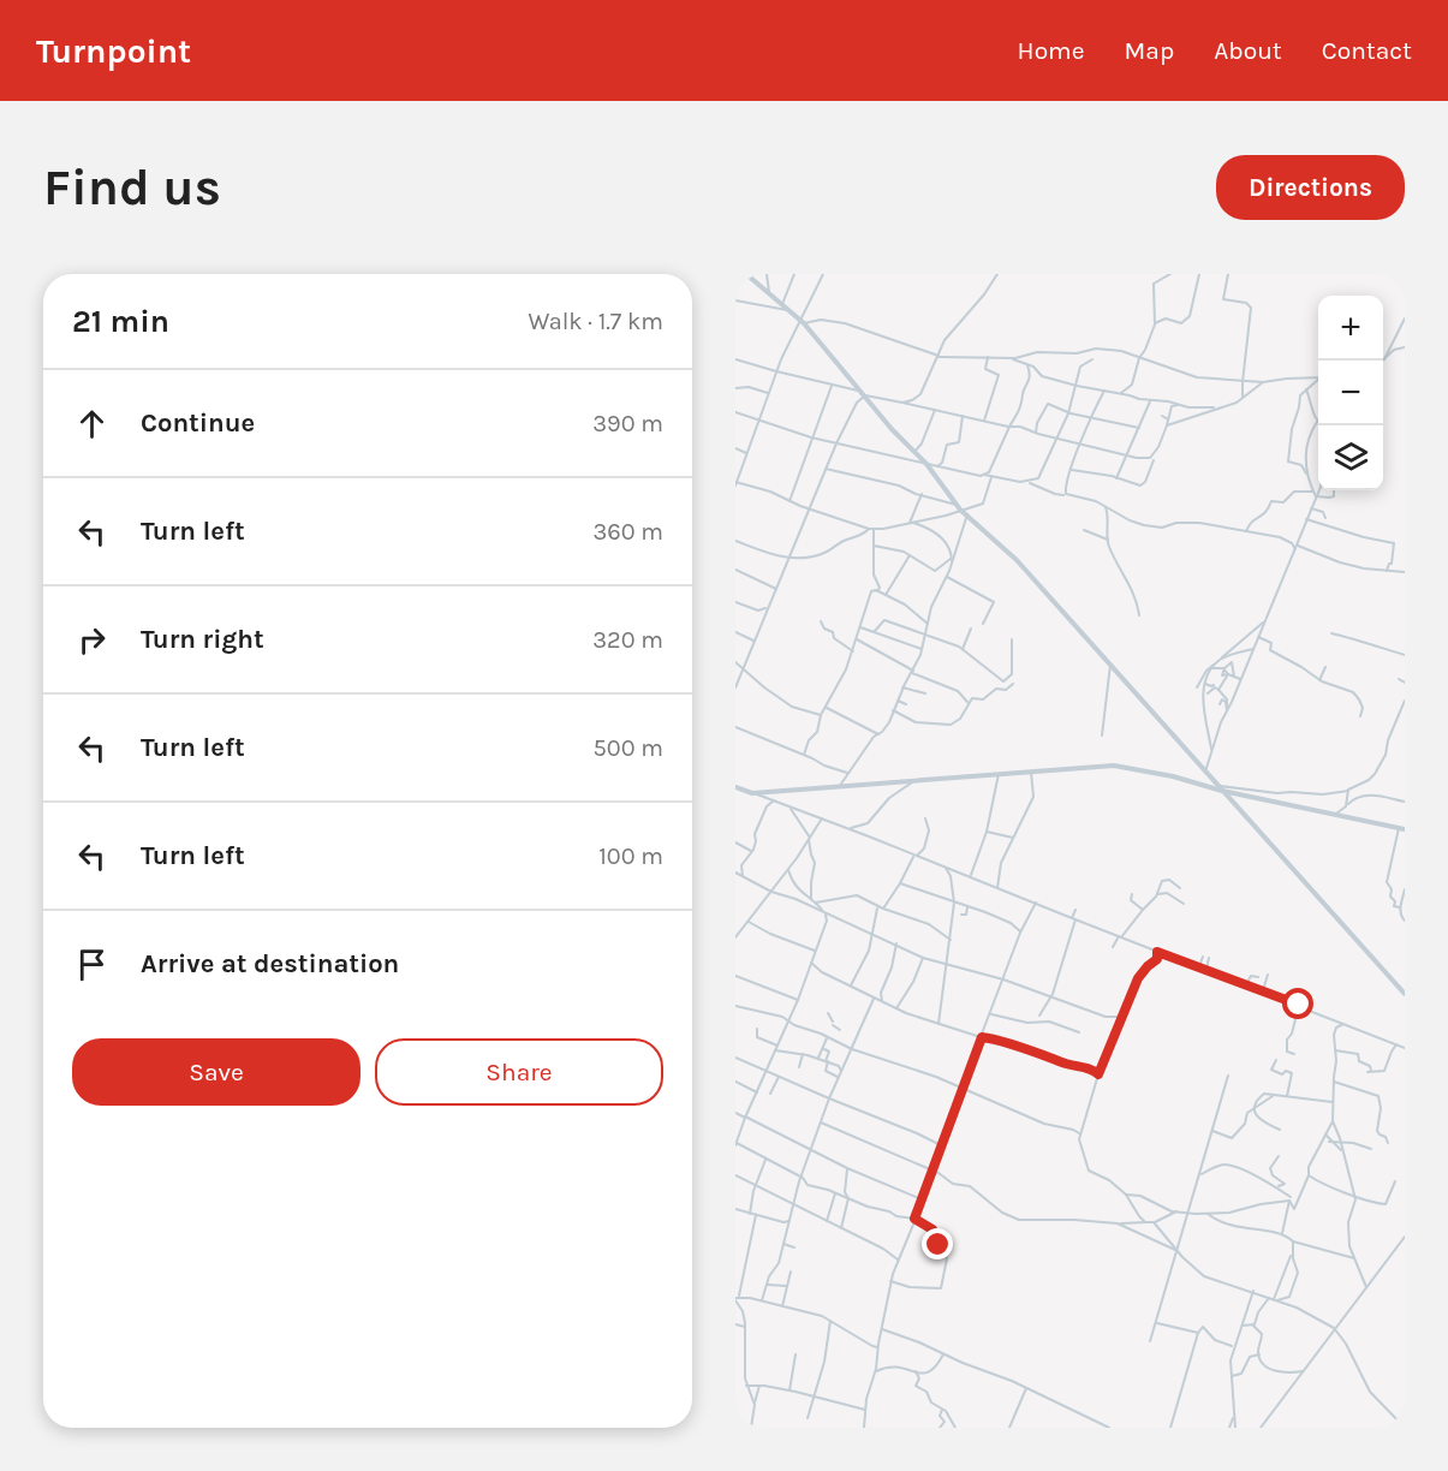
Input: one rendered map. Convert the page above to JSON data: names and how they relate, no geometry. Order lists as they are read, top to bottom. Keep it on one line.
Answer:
{"page":{"header":"Turnpoint","nav":["Home","Map","About","Contact"],"buttons":["Directions",["Save","Share"]],"title":"Find us","heading":["21 min","Walk · 1.7 km"],"map_buttons":["+","−"],"list":[["Continue","390 m"],["Turn left","360 m"],["Turn right","320 m"],["Turn left","500 m"],["Turn left","100 m"],"Arrive at destination"]}}
